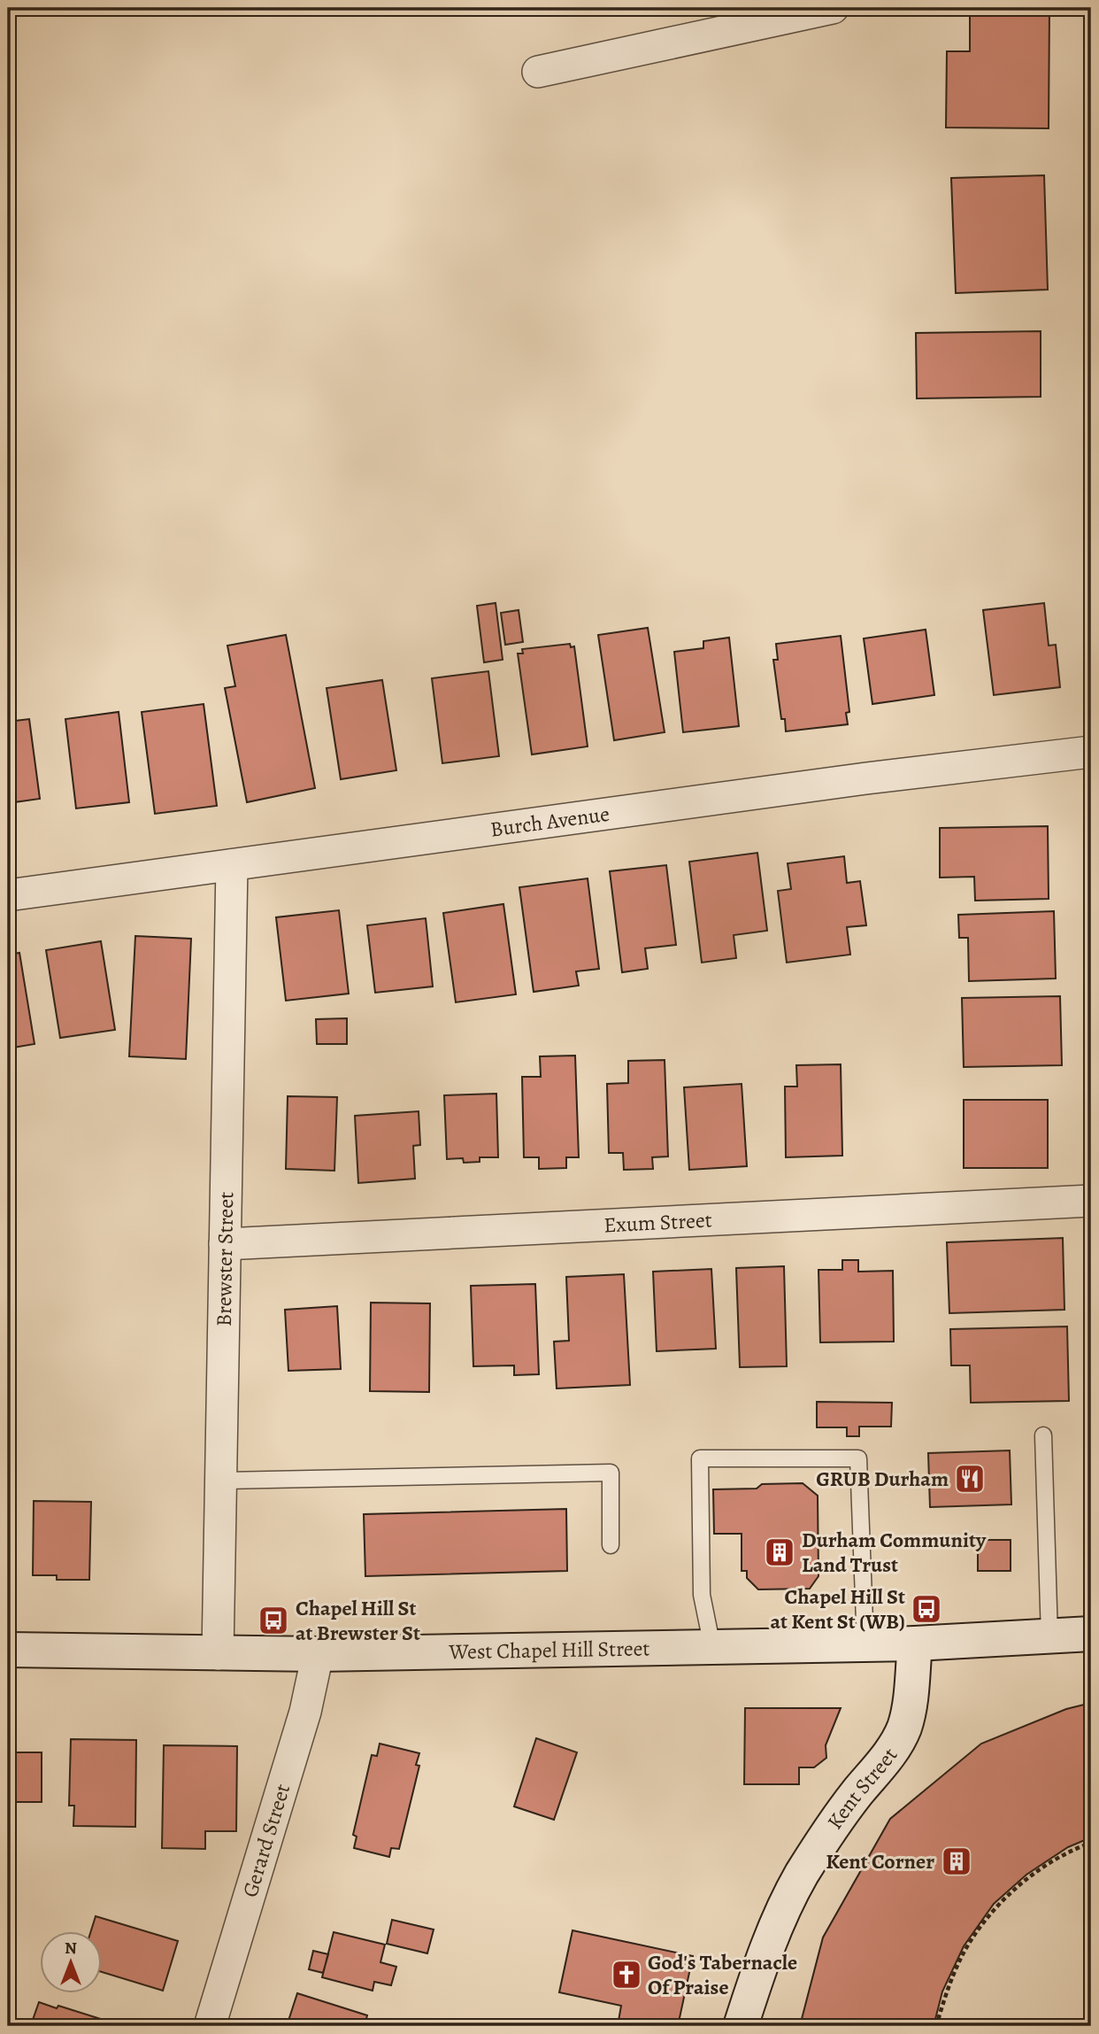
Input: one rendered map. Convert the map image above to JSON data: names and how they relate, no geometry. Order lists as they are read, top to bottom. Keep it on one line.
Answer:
{"streets":{"main road":["West Chapel Hill Street","Kent Street"],"street":["Burch Avenue","Exum Street","Brewster Street","Gerard Street"]},"crossings":[["Burch Avenue","Brewster Street"],["Exum Street","Brewster Street"],["Brewster Street","West Chapel Hill Street"],["West Chapel Hill Street","Kent Street"],["West Chapel Hill Street","Gerard Street"]],"places":{"restaurant":["GRUB Durham"],"building":["Durham Community Land Trust","Kent Corner"],"bus stop":["Chapel Hill St at Kent St (WB)","Chapel Hill St at Brewster St"],"church":["God's Tabernacle Of Praise"]},"north":"top"}
